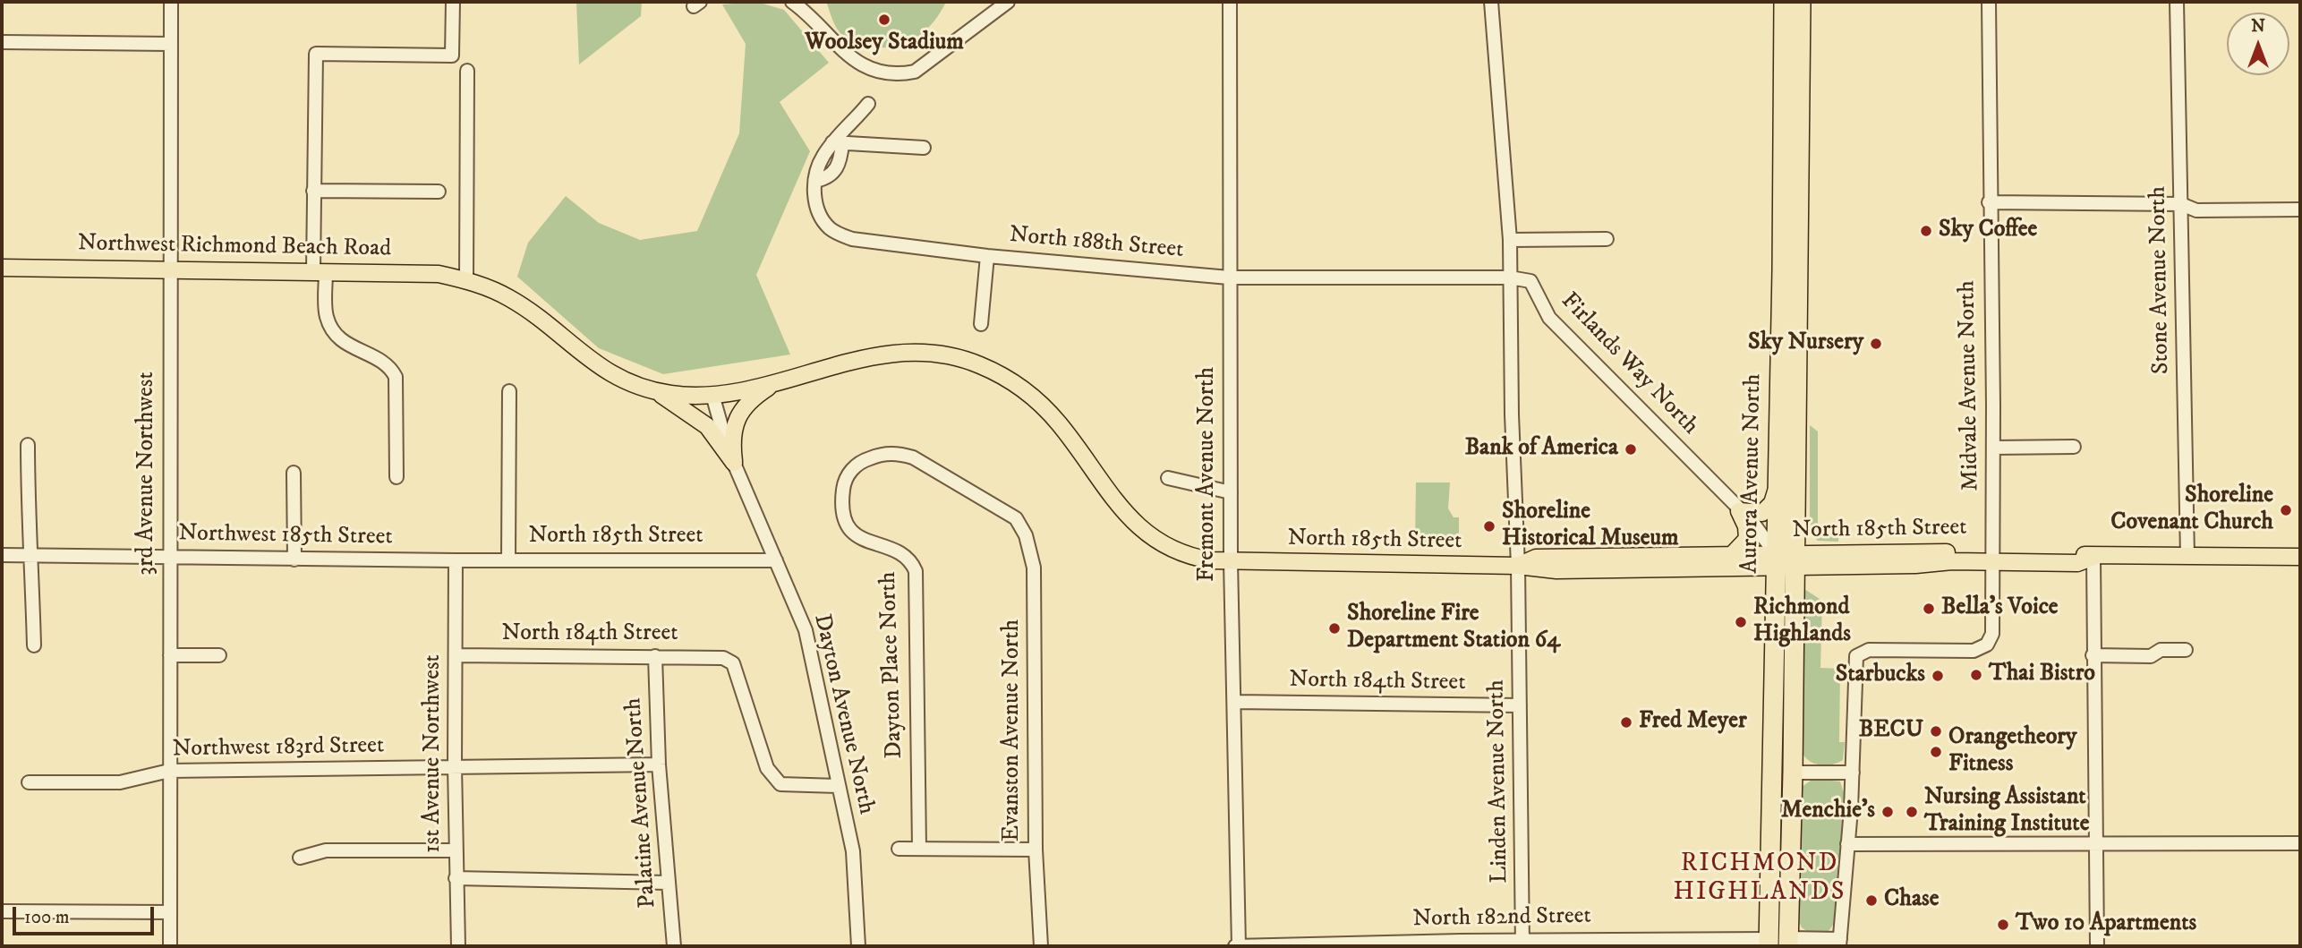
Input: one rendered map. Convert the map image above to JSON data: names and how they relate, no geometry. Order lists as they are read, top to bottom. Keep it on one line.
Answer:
{"streets":{"highway":["Aurora Avenue North"],"main road":["Northwest Richmond Beach Road","North 185th Street"],"street":["North 188th Street","Stone Avenue North","Firlands Way North","Midvale Avenue North","3rd Avenue Northwest","Fremont Avenue North","Northwest 185th Street","North 184th Street","Dayton Place North","Dayton Avenue North","Evanston Avenue North","Northwest 183rd Street","1st Avenue Northwest","Linden Avenue North","Palatine Avenue North","North 182nd Street"]},"crossings":[["North 188th Street","Firlands Way North"],["North 188th Street","Fremont Avenue North"],["North 188th Street","Linden Avenue North"],["Northwest Richmond Beach Road","3rd Avenue Northwest"],["Northwest Richmond Beach Road","North 185th Street"],["Stone Avenue North","North 185th Street"],["Firlands Way North","Aurora Avenue North"],["Firlands Way North","North 185th Street"],["Firlands Way North","Linden Avenue North"],["Midvale Avenue North","North 185th Street"],["Midvale Avenue North","North 182nd Street"],["3rd Avenue Northwest","Northwest 185th Street"],["3rd Avenue Northwest","Northwest 183rd Street"],["Aurora Avenue North","North 185th Street"],["Aurora Avenue North","North 182nd Street"],["Fremont Avenue North","North 185th Street"],["Fremont Avenue North","North 184th Street"],["Fremont Avenue North","North 182nd Street"],["North 185th Street","Northwest 185th Street"],["North 185th Street","Dayton Avenue North"],["North 185th Street","1st Avenue Northwest"],["North 185th Street","Linden Avenue North"],["Northwest 185th Street","1st Avenue Northwest"],["North 184th Street","Dayton Avenue North"],["North 184th Street","1st Avenue Northwest"],["North 184th Street","Linden Avenue North"],["North 184th Street","Palatine Avenue North"],["Dayton Place North","Evanston Avenue North"],["Northwest 183rd Street","1st Avenue Northwest"],["Northwest 183rd Street","Palatine Avenue North"],["Linden Avenue North","North 182nd Street"]],"districts":["RICHMOND HIGHLANDS"],"places":["Woolsey Stadium","Sky Coffee","Sky Nursery","Bank of America","Shoreline Covenant Church","Shoreline Historical Museum","Bella's Voice","Richmond Highlands","Shoreline Fire Department Station 64","Thai Bistro","Starbucks","Fred Meyer","BECU","Orangetheory Fitness","Menchie's","Nursing Assistant Training Institute","Chase","Two 10 Apartments"],"scale_bar":"100 m","north":"top"}
